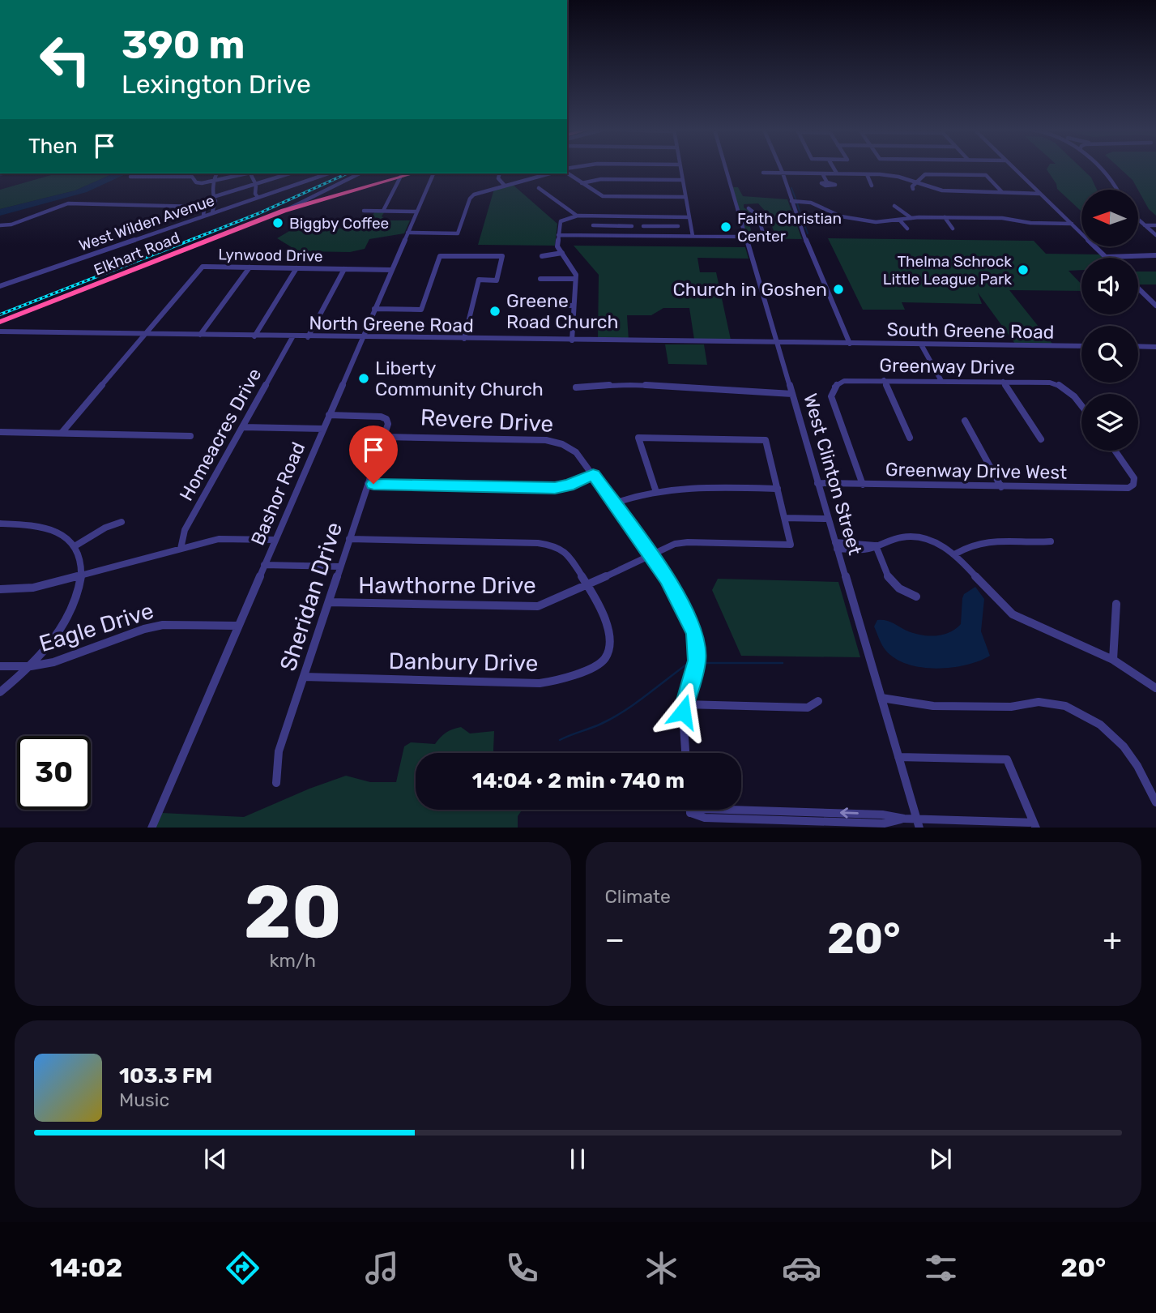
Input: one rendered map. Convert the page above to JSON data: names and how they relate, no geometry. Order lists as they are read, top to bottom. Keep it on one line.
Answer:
{"streets":{"highway":["Elkhart Road"],"street":["West Wilden Avenue","Lynwood Drive","North Greene Road","South Greene Road","Greenway Drive","Revere Drive","Homeacres Drive","Greenway Drive West","West Clinton Street","Bashor Road","Hawthorne Drive","Sheridan Drive","Eagle Drive","Danbury Drive"]},"crossings":[["Lynwood Drive","North Greene Road"],["Lynwood Drive","Bashor Road"],["North Greene Road","South Greene Road"],["North Greene Road","Homeacres Drive"],["North Greene Road","West Clinton Street"],["North Greene Road","Bashor Road"],["Greenway Drive","Greenway Drive West"],["Revere Drive","Hawthorne Drive"],["Revere Drive","Sheridan Drive"],["Greenway Drive West","West Clinton Street"],["Bashor Road","Sheridan Drive"],["Bashor Road","Eagle Drive"],["Hawthorne Drive","Sheridan Drive"],["Hawthorne Drive","Danbury Drive"],["Sheridan Drive","Danbury Drive"]],"places":["Biggby Coffee","Faith Christian Center","Thelma Schrock Little League Park","Church in Goshen","Greene Road Church","Liberty Community Church"],"north":"left","page":{"turn":["390 m","Lexington Drive"],"then":"Then","limit":"30","trip":"14:04 · 2 min · 740 m","tile":[["20","km/h"],"Climate"],"heat":["−","20°","+"],"song":["103.3 FM","Music"],"tabs":["14:02","20°"]}}
